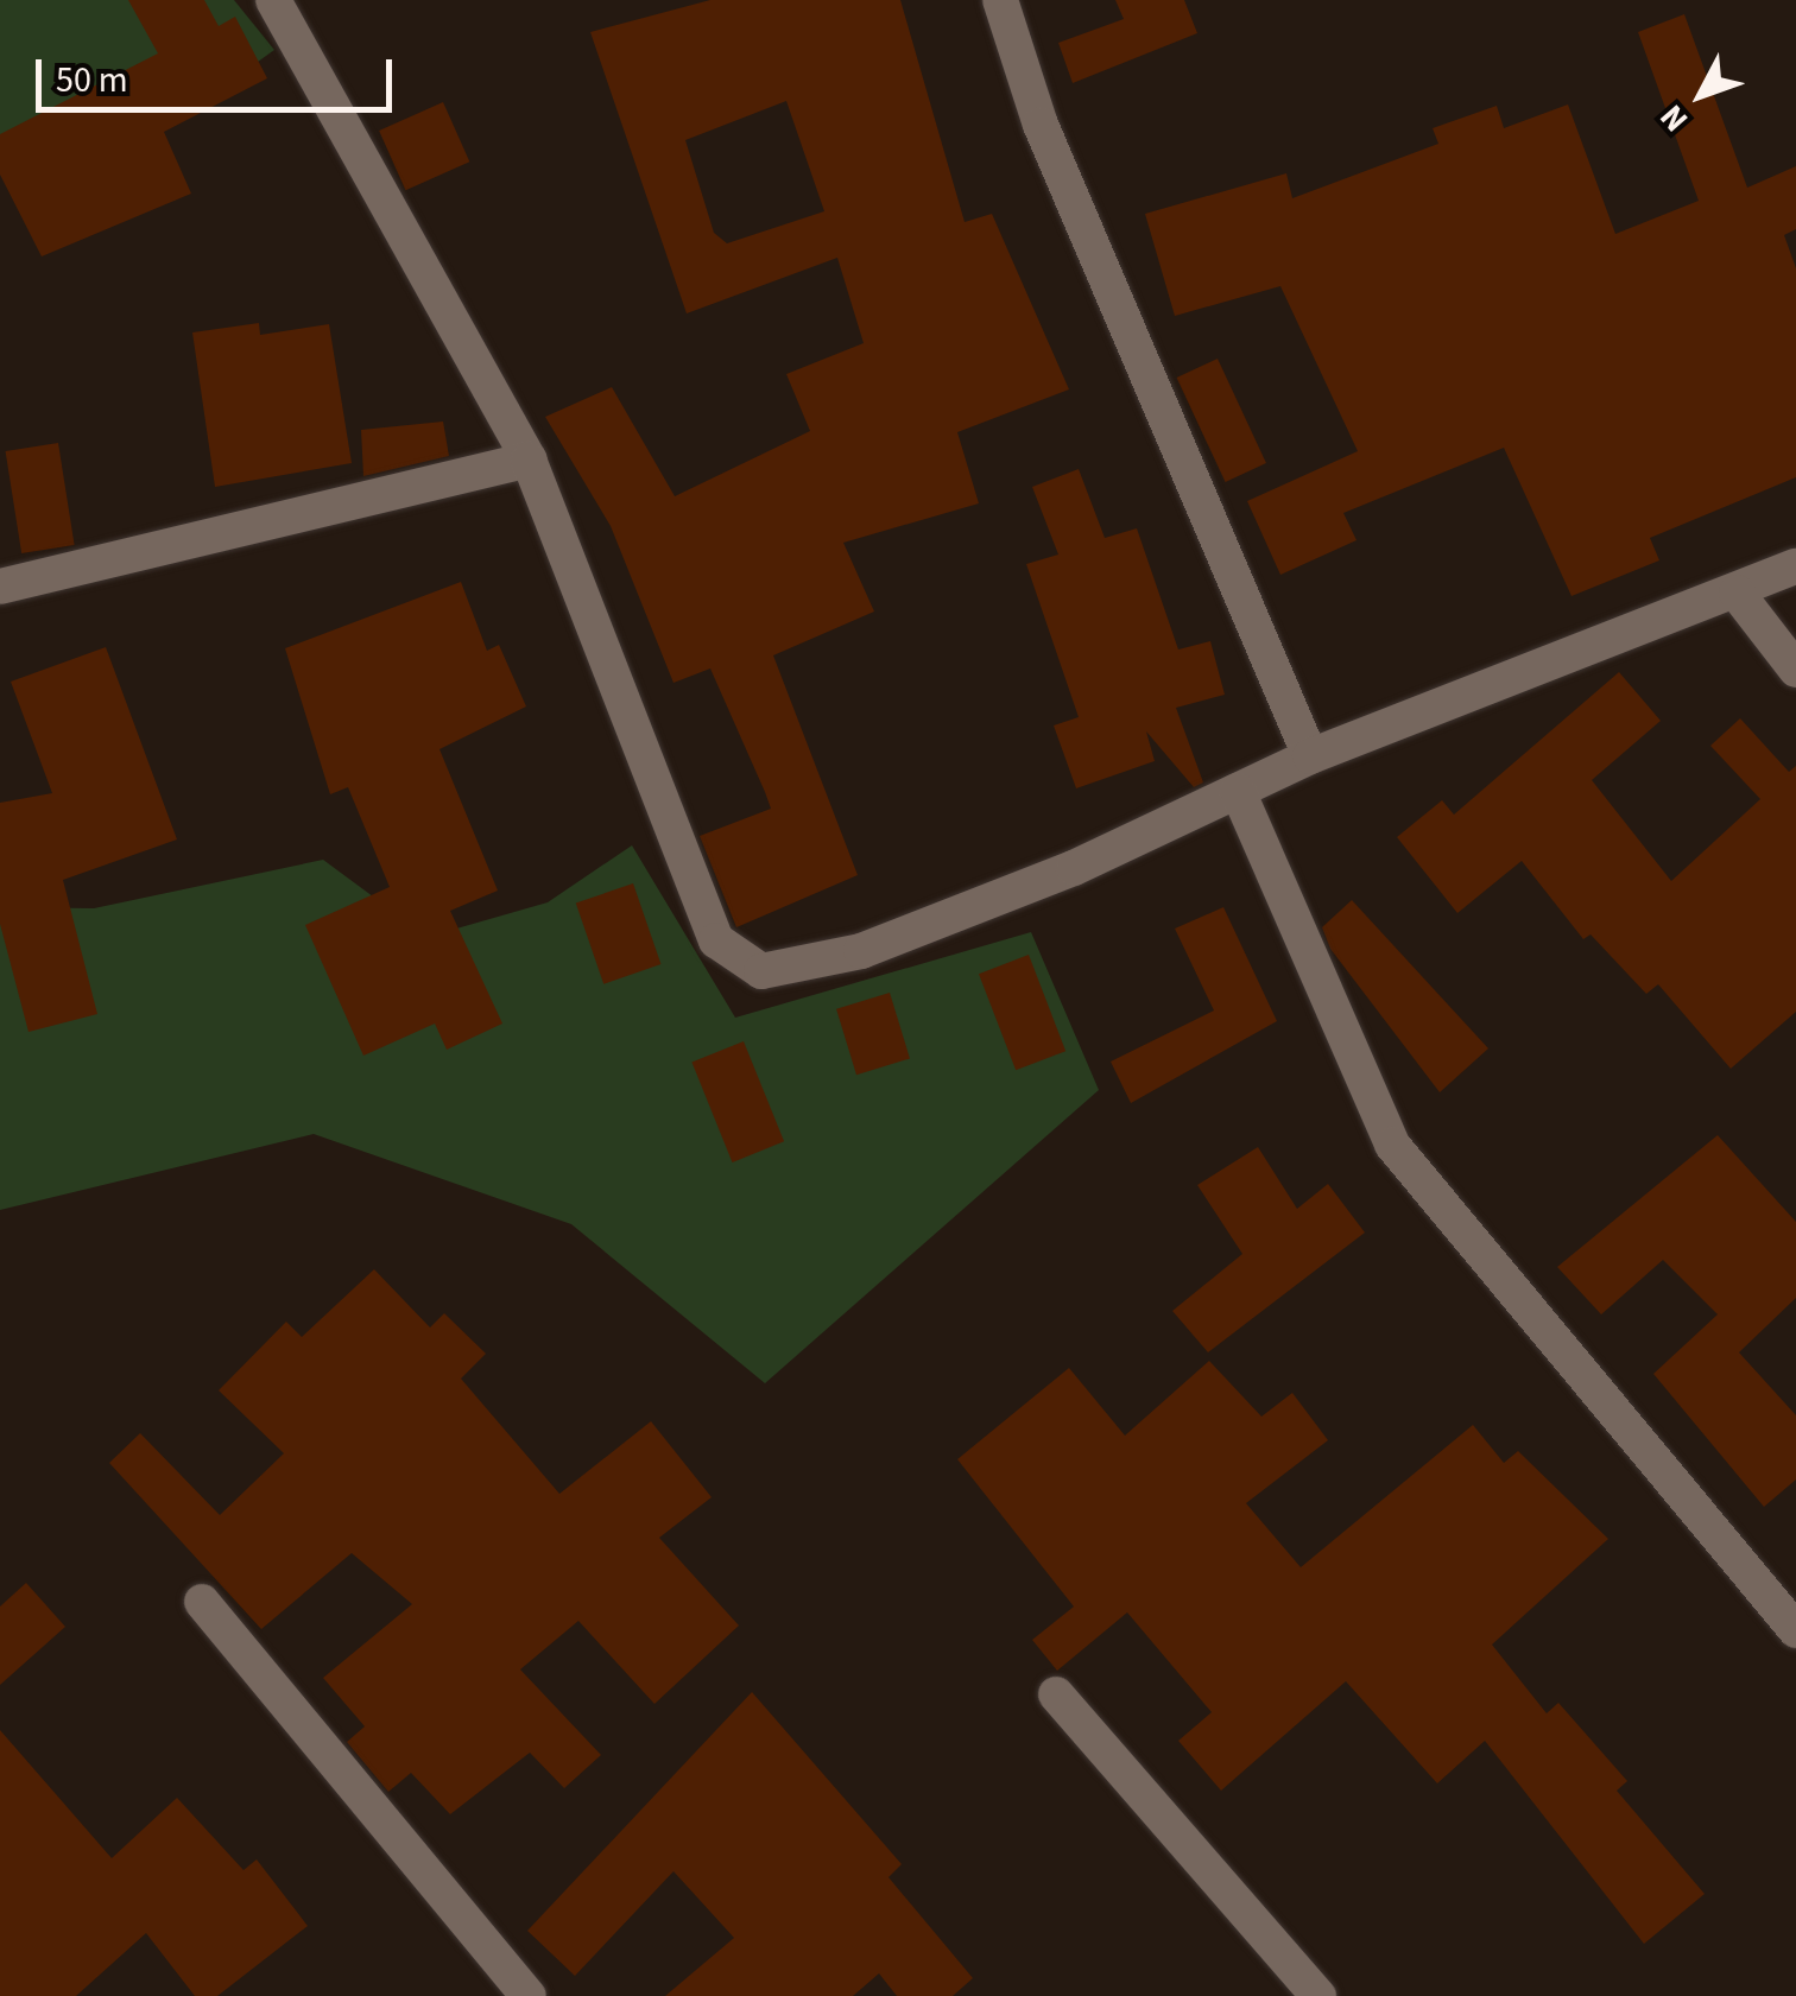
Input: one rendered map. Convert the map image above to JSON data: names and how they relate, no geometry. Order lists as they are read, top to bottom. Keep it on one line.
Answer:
{"scale_bar":"50 m","north":"bottom left"}
